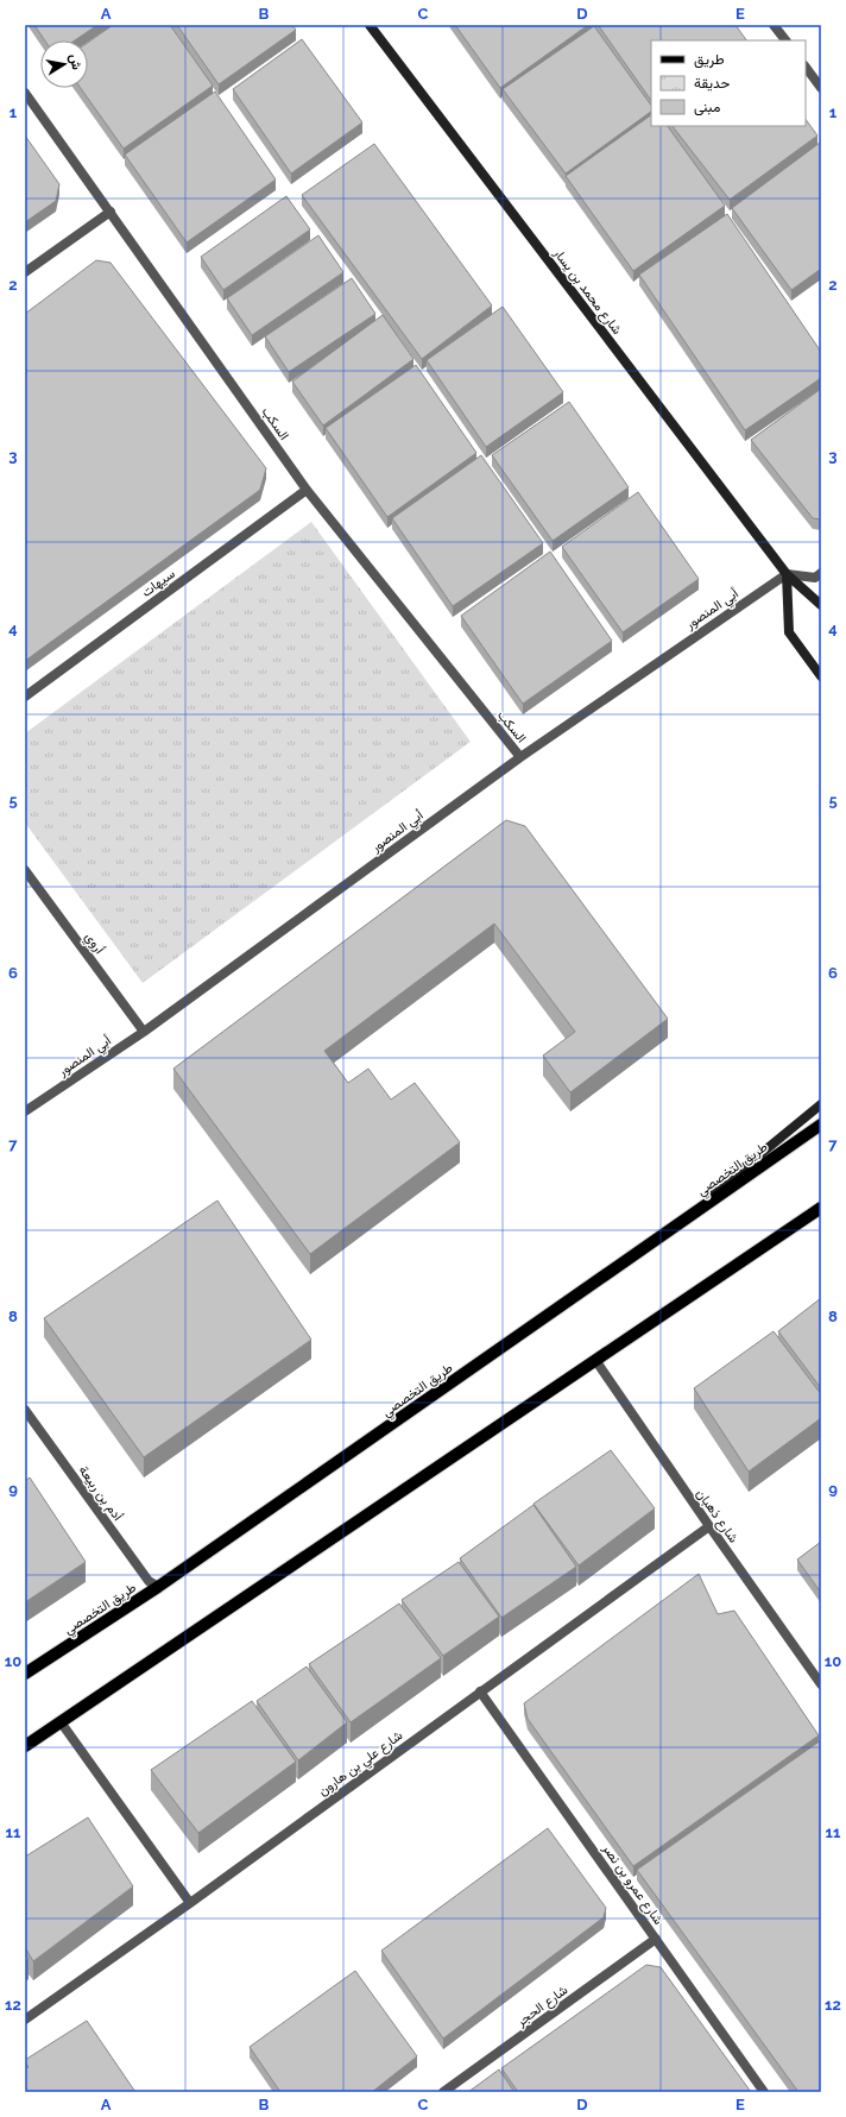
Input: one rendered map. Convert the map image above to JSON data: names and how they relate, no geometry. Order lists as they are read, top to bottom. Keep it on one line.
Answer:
{"streets":{"main road":["طريق التخصصي"],"street":["شارع محمد بن يسار","السكب","سيهات","أبي المنصور","أروي","أدم بن ربيعة","شارع ذهبان","شارع علي بن هارون","شارع عمرو بن نصر","شارع الحجر"]},"crossings":[["شارع محمد بن يسار","أبي المنصور"],["السكب","سيهات"],["السكب","أبي المنصور"],["أبي المنصور","أروي"],["طريق التخصصي","أدم بن ربيعة"],["شارع ذهبان","شارع علي بن هارون"],["شارع علي بن هارون","شارع عمرو بن نصر"],["شارع عمرو بن نصر","شارع الحجر"]],"legend":["طريق","حديقة","مبنى"],"north":"right","grid":{"columns":["A","B","C","D","E"],"rows":["1","2","3","4","5","6","7","8","9","10","11","12"]}}
